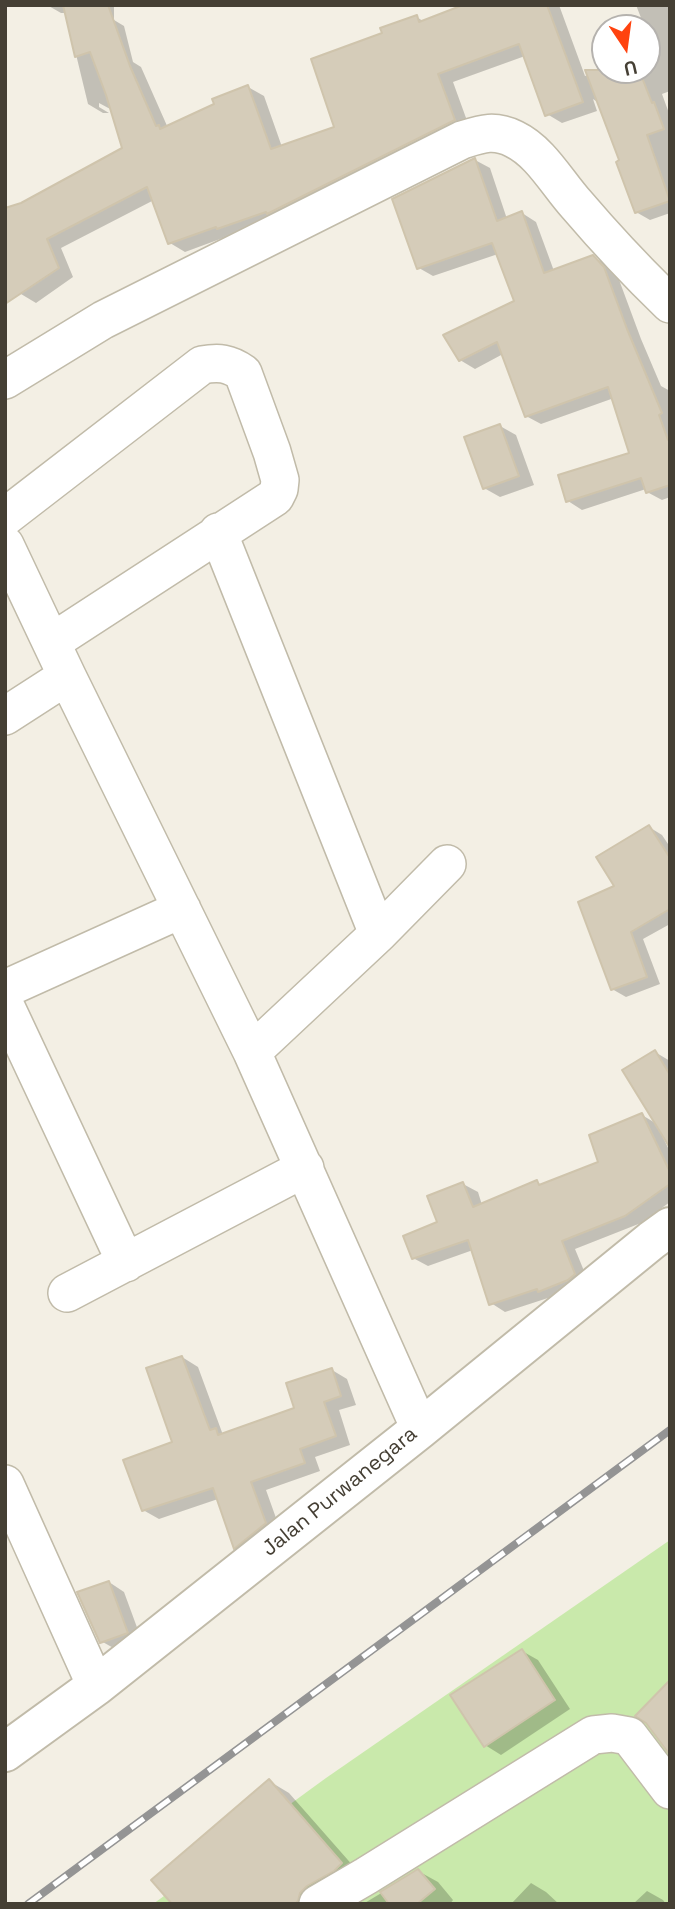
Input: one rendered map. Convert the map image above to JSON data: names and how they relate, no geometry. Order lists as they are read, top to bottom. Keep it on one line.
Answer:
{"streets":{"street":["Jalan Purwanegara"]},"north":"bottom"}
